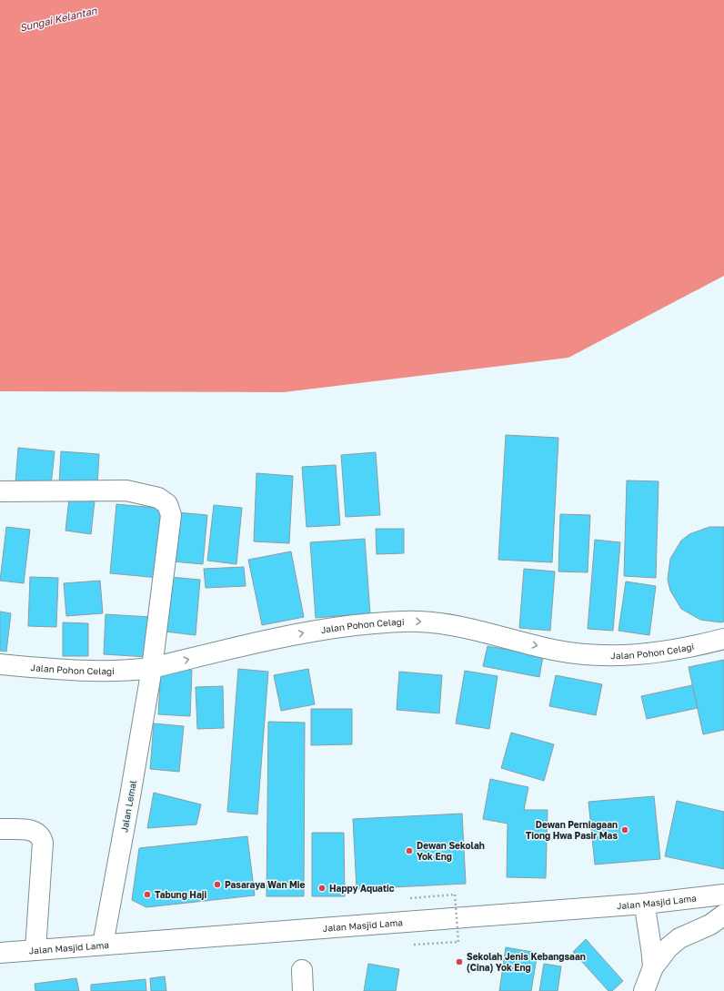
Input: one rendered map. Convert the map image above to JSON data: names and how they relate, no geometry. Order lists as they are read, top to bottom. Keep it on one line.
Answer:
{"streets":{"main road":["Jalan Pohon Celagi","Jalan Lemal","Jalan Masjid Lama"]},"crossings":[["Jalan Pohon Celagi","Jalan Lemal"],["Jalan Lemal","Jalan Masjid Lama"]],"one_way":["Jalan Pohon Celagi"],"water":["Sungai Kelantan"],"places":["Dewan Perniagaan Tiong Hwa Pasir Mas","Dewan Sekolah Yok Eng","Pasaraya Wan Mie","Happy Aquatic","Tabung Haji","Sekolah Jenis Kebangsaan (Cina) Yok Eng"]}
